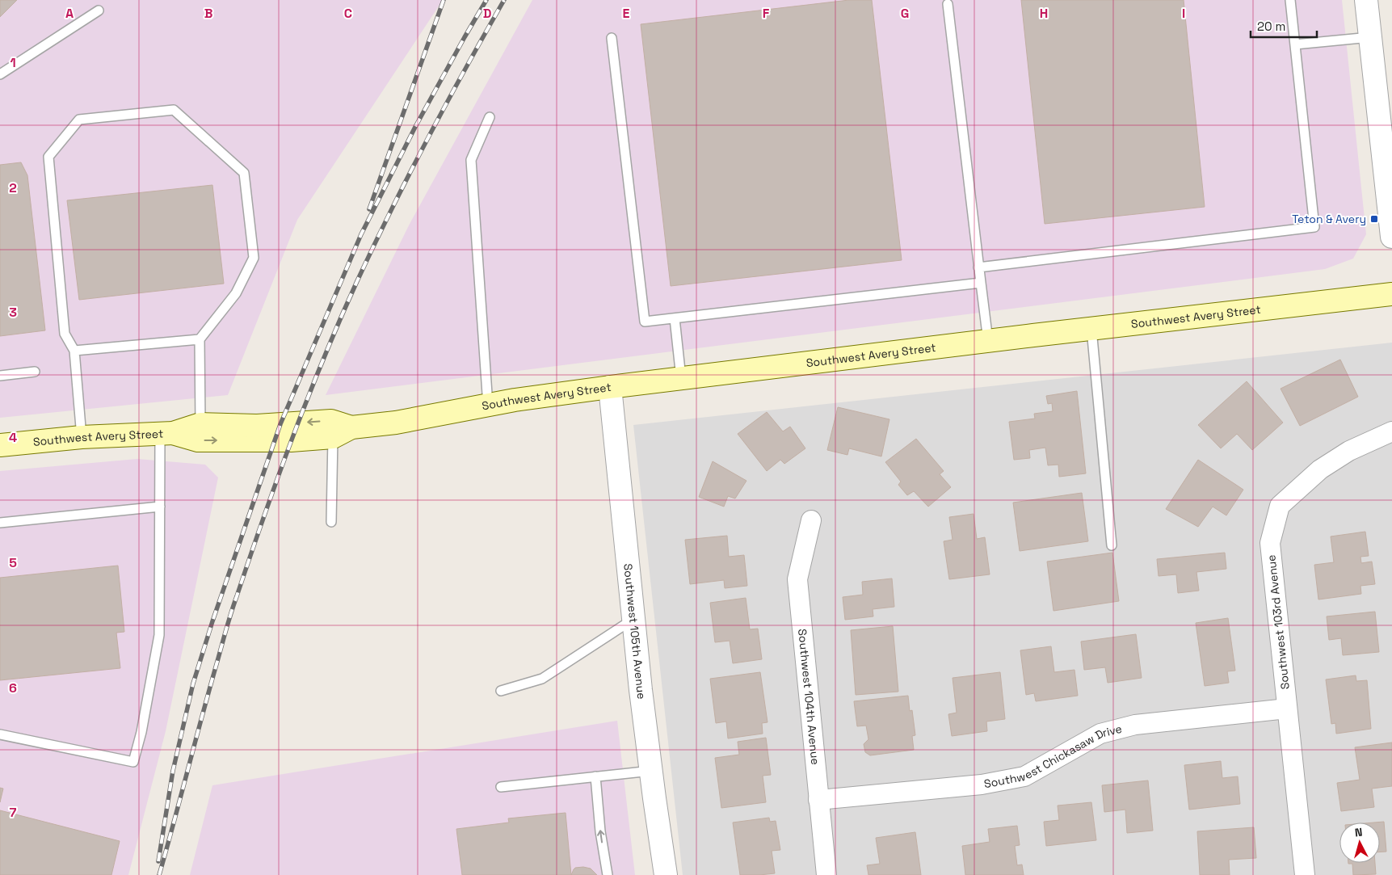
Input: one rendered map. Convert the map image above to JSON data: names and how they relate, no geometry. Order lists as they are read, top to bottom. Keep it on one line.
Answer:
{"streets":{"main road":["Southwest Avery Street"],"street":["Southwest 103rd Avenue","Southwest 105th Avenue","Southwest 104th Avenue","Southwest Chickasaw Drive"]},"crossings":[["Southwest Avery Street","Southwest 105th Avenue"],["Southwest 103rd Avenue","Southwest Chickasaw Drive"],["Southwest 104th Avenue","Southwest Chickasaw Drive"]],"places":{"transit":["Teton & Avery"]},"scale_bar":"20 m","north":"top","grid":{"columns":["A","B","C","D","E","F","G","H","I"],"rows":["1","2","3","4","5","6","7"]}}
